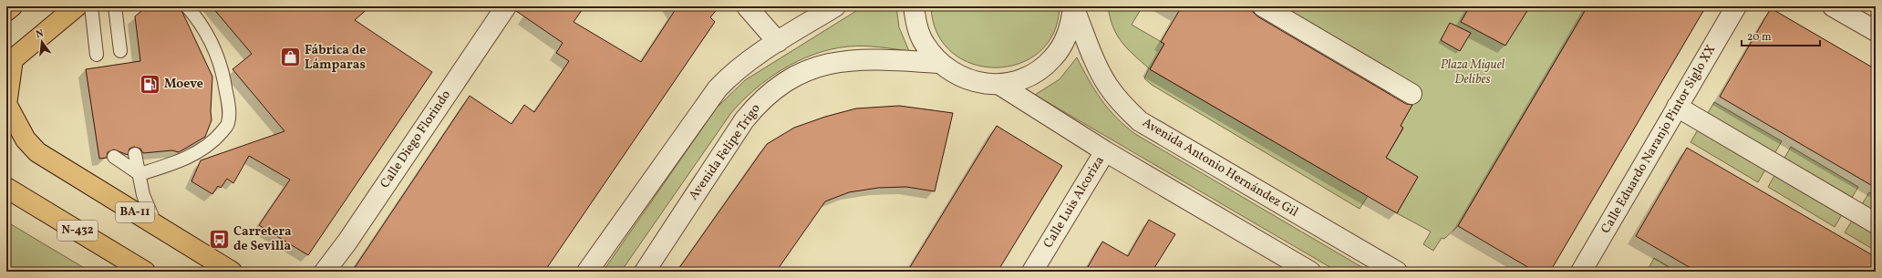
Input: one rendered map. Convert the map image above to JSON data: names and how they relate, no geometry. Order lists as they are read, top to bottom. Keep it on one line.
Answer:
{"streets":{"highway":["BA-11","N-432"],"street":["Calle Diego Florindo","Calle Eduardo Naranjo Pintor Siglo XX","Avenida Felipe Trigo","Avenida Antonio Hernández Gil","Calle Luis Alcoriza"]},"parks":["Plaza Miguel Delibes"],"places":{"shop":["Fábrica de Lámparas"],"fuel station":["Moeve"],"bus stop":["Carretera de Sevilla"]},"scale_bar":"20 m","north":"top"}
